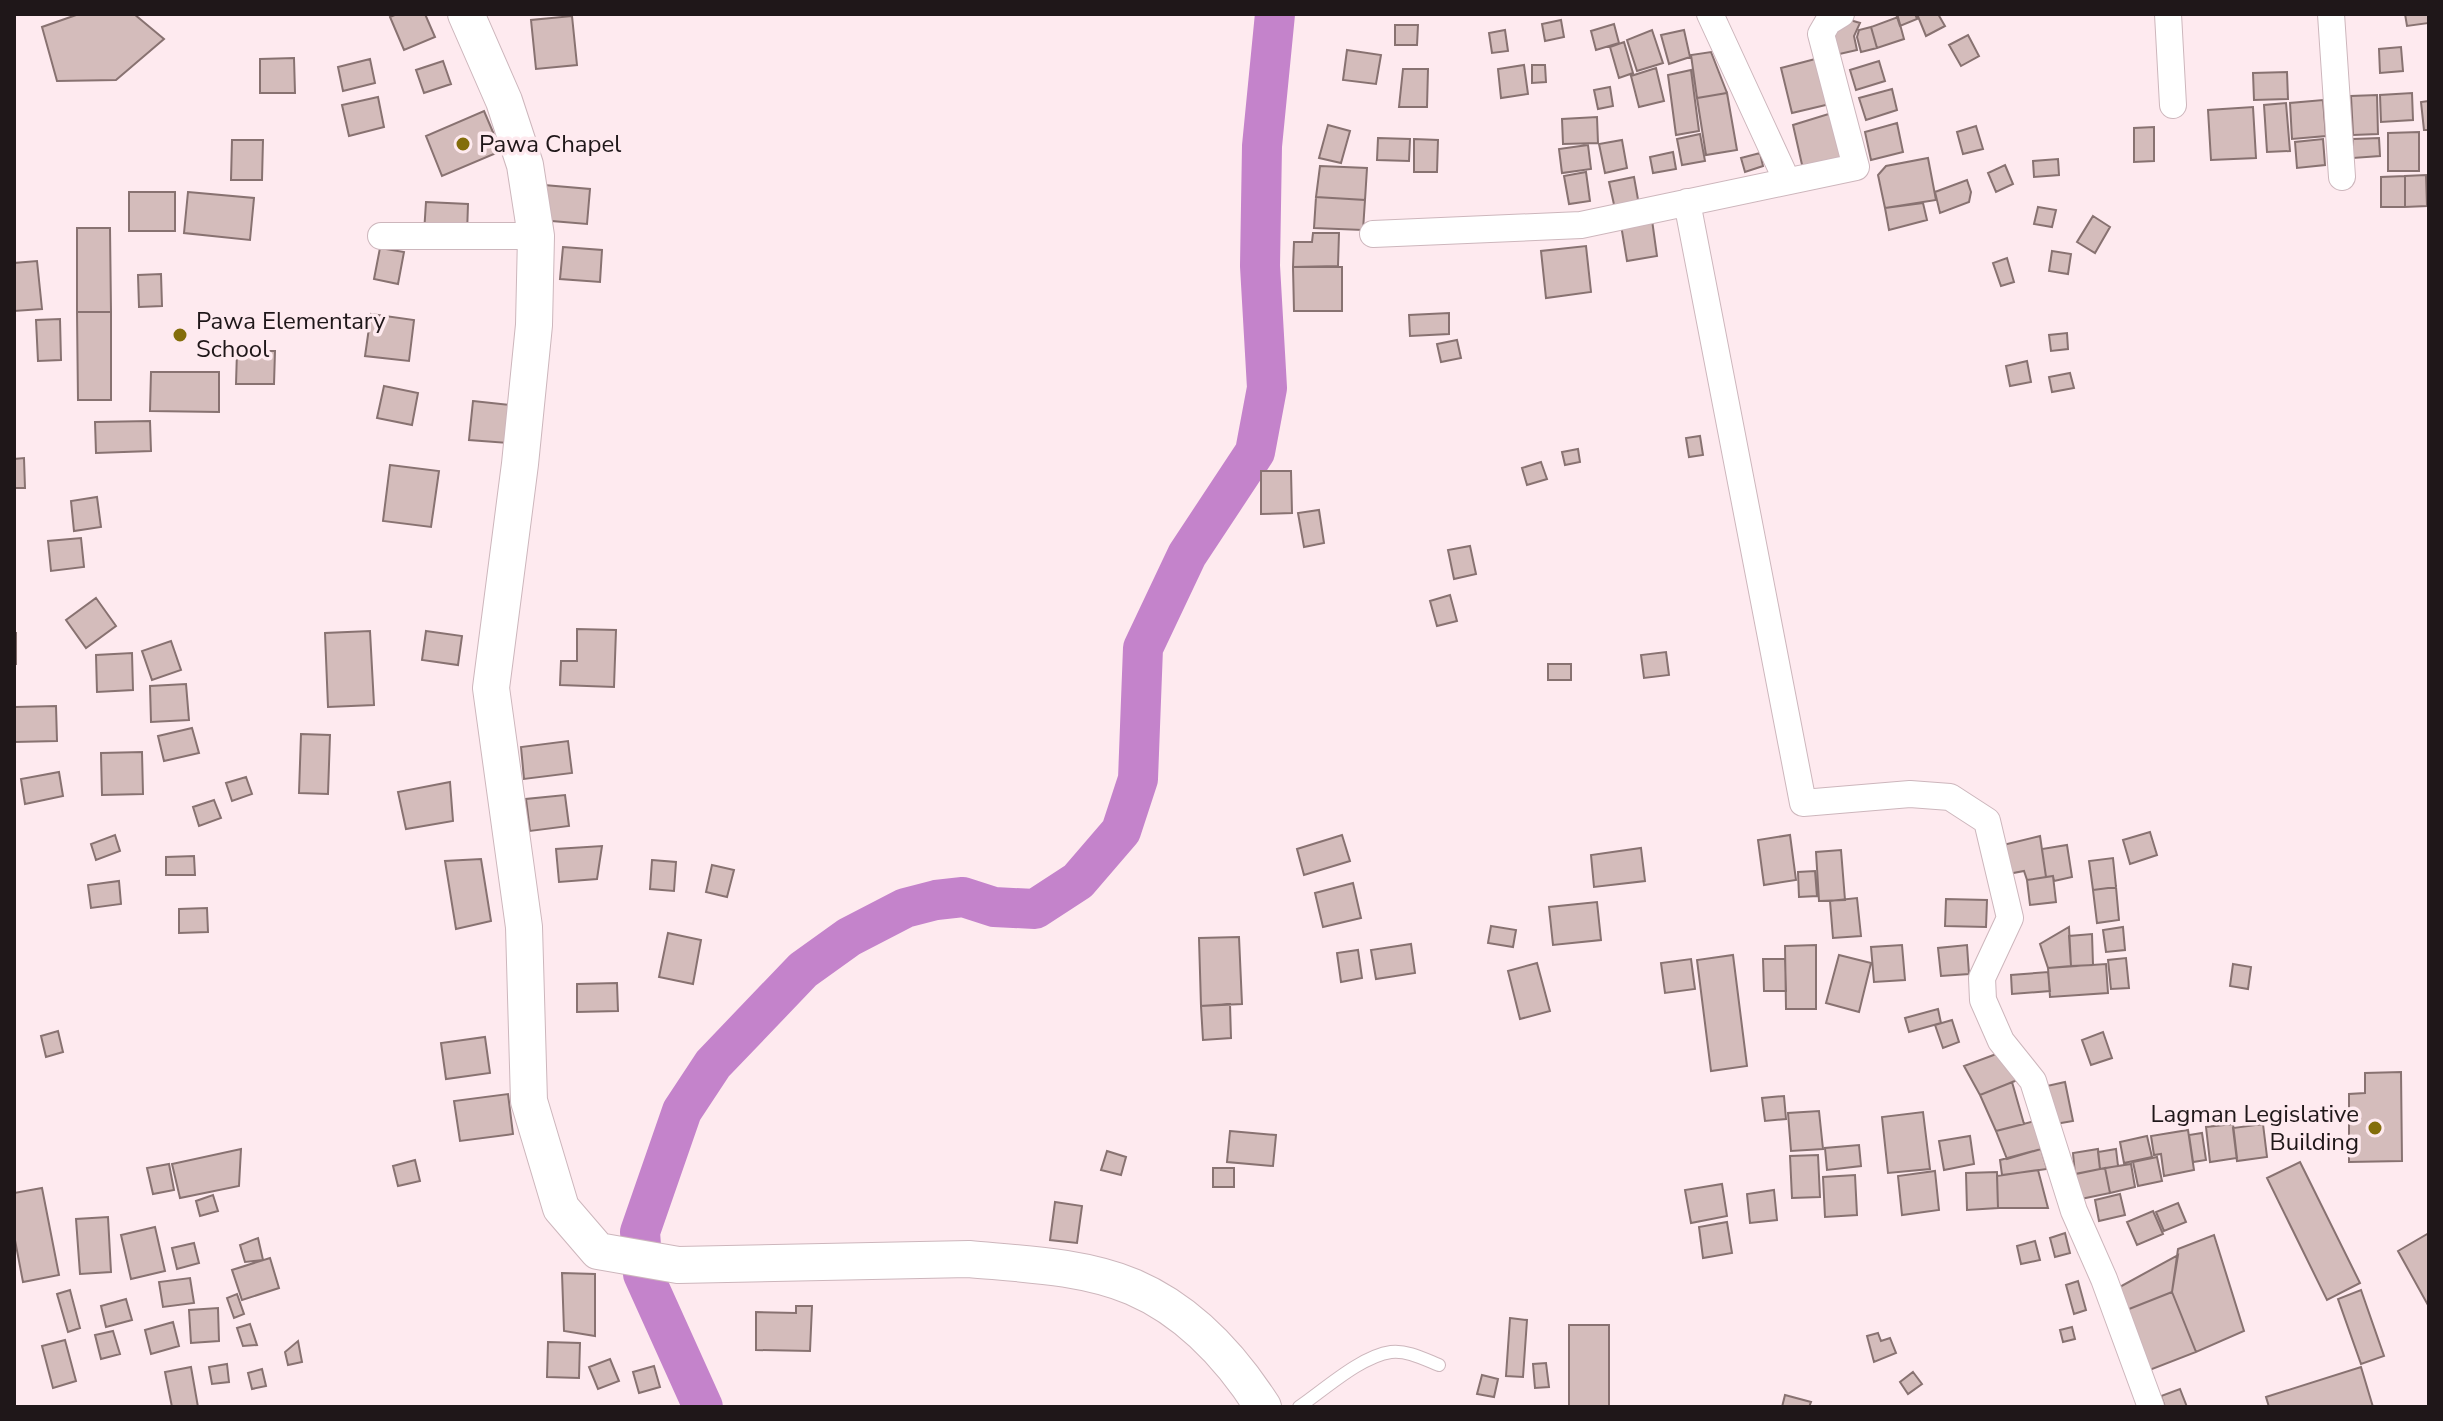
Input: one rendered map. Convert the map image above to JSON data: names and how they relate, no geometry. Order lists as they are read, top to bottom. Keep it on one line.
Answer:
{"places":["Pawa Chapel","Pawa Elementary School","Lagman Legislative Building"]}
